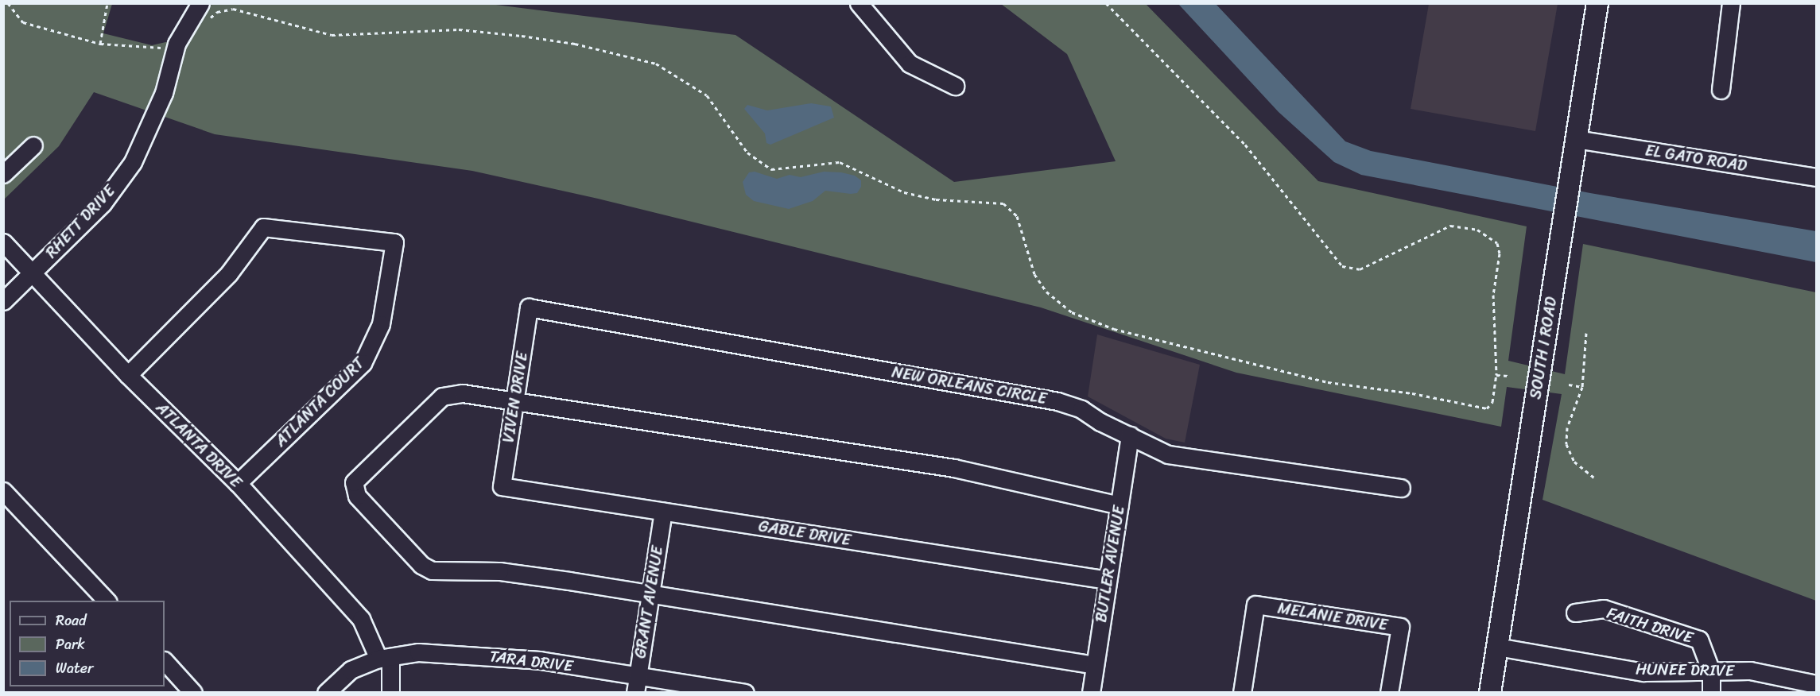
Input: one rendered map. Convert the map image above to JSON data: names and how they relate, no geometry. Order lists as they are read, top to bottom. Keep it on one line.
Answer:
{"streets":{"main road":["SOUTH I ROAD"],"street":["EL GATO ROAD","RHETT DRIVE","NEW ORLEANS CIRCLE","VIVEN DRIVE","ATLANTA COURT","ATLANTA DRIVE","GABLE DRIVE","BUTLER AVENUE","GRANT AVENUE","MELANIE DRIVE","FAITH DRIVE","TARA DRIVE","HUNEE DRIVE"]},"crossings":[["EL GATO ROAD","SOUTH I ROAD"],["RHETT DRIVE","ATLANTA DRIVE"],["SOUTH I ROAD","HUNEE DRIVE"],["NEW ORLEANS CIRCLE","VIVEN DRIVE"],["NEW ORLEANS CIRCLE","BUTLER AVENUE"],["VIVEN DRIVE","GABLE DRIVE"],["ATLANTA COURT","ATLANTA DRIVE"],["ATLANTA DRIVE","TARA DRIVE"],["GABLE DRIVE","BUTLER AVENUE"],["GABLE DRIVE","GRANT AVENUE"],["GRANT AVENUE","TARA DRIVE"],["FAITH DRIVE","HUNEE DRIVE"]],"legend":["Road","Park","Water"]}
